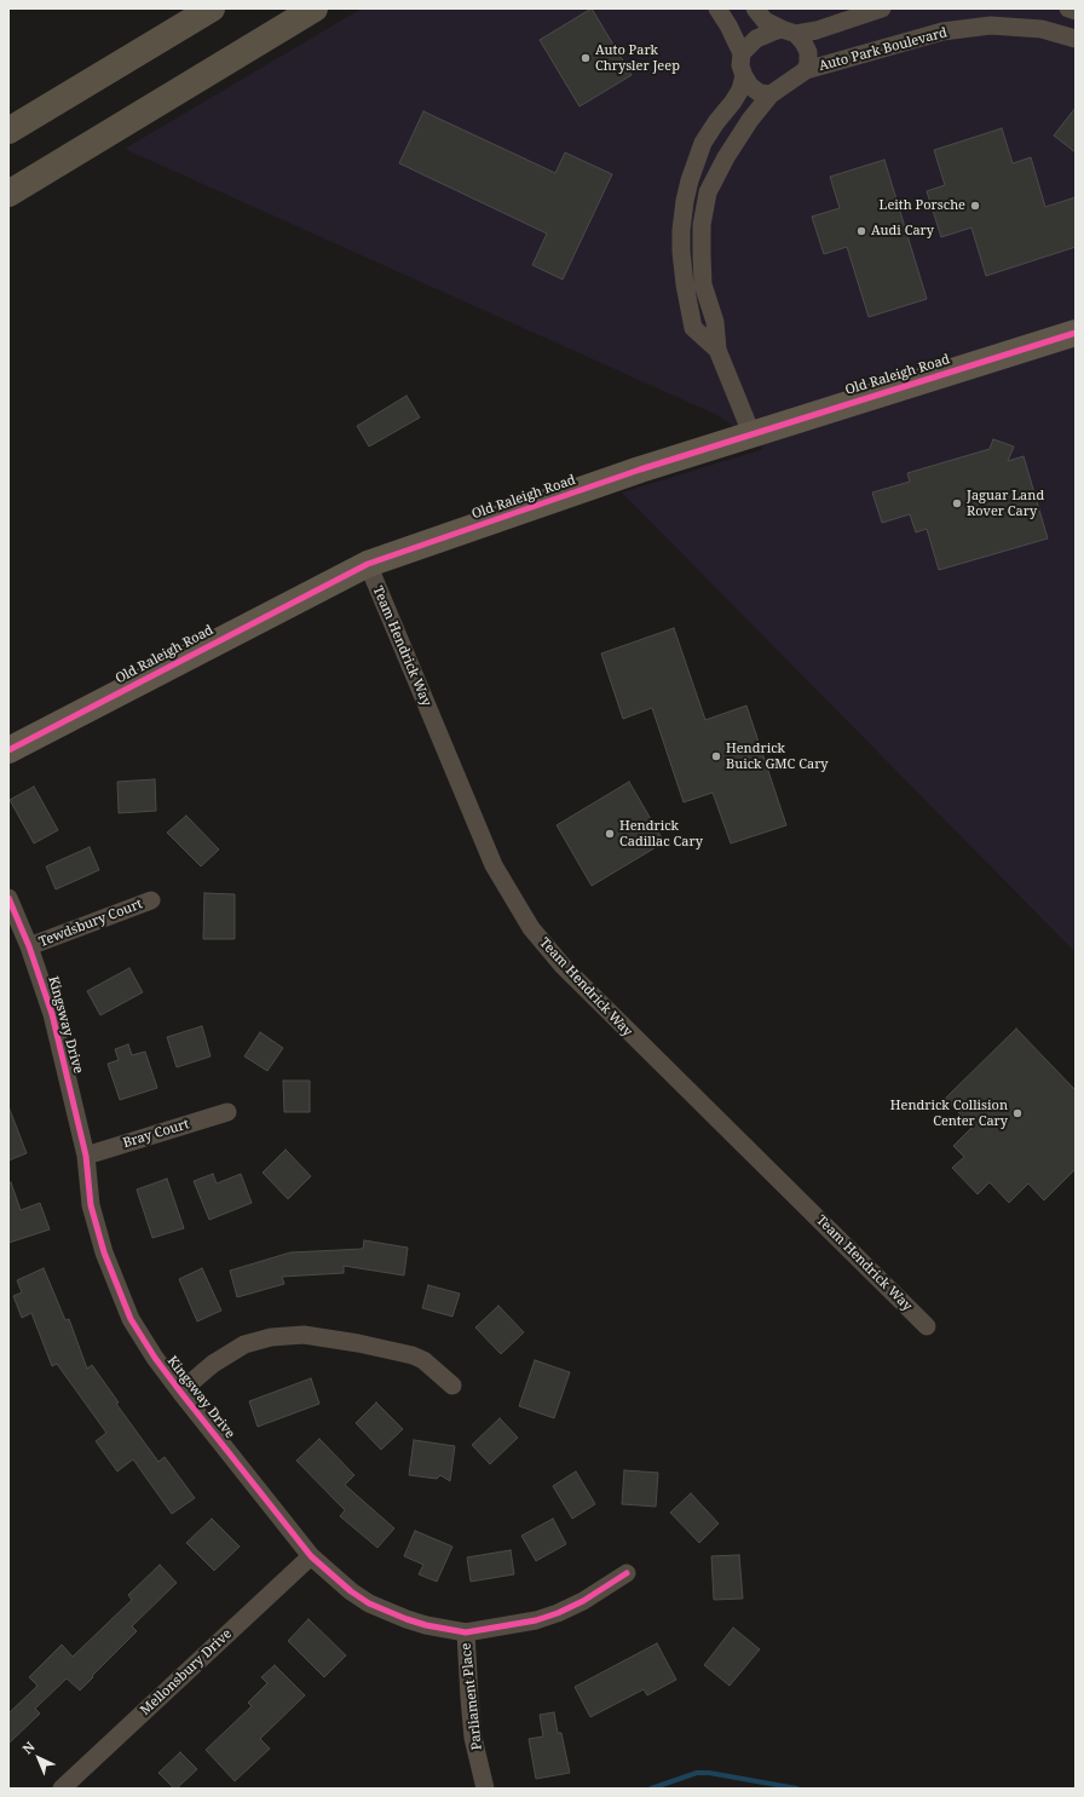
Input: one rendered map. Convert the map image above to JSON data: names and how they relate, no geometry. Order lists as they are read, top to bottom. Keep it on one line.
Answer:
{"streets":{"street":["Auto Park Boulevard","Old Raleigh Road","Team Hendrick Way","Tewdsbury Court","Kingsway Drive","Bray Court","Mellonsbury Drive","Parliament Place"]},"crossings":[["Auto Park Boulevard","Old Raleigh Road"],["Old Raleigh Road","Team Hendrick Way"],["Tewdsbury Court","Kingsway Drive"],["Kingsway Drive","Bray Court"],["Kingsway Drive","Mellonsbury Drive"],["Kingsway Drive","Parliament Place"]],"places":["Auto Park Chrysler Jeep","Leith Porsche","Audi Cary","Jaguar Land Rover Cary","Hendrick Buick GMC Cary","Hendrick Cadillac Cary","Hendrick Collision Center Cary"],"north":"top left"}
